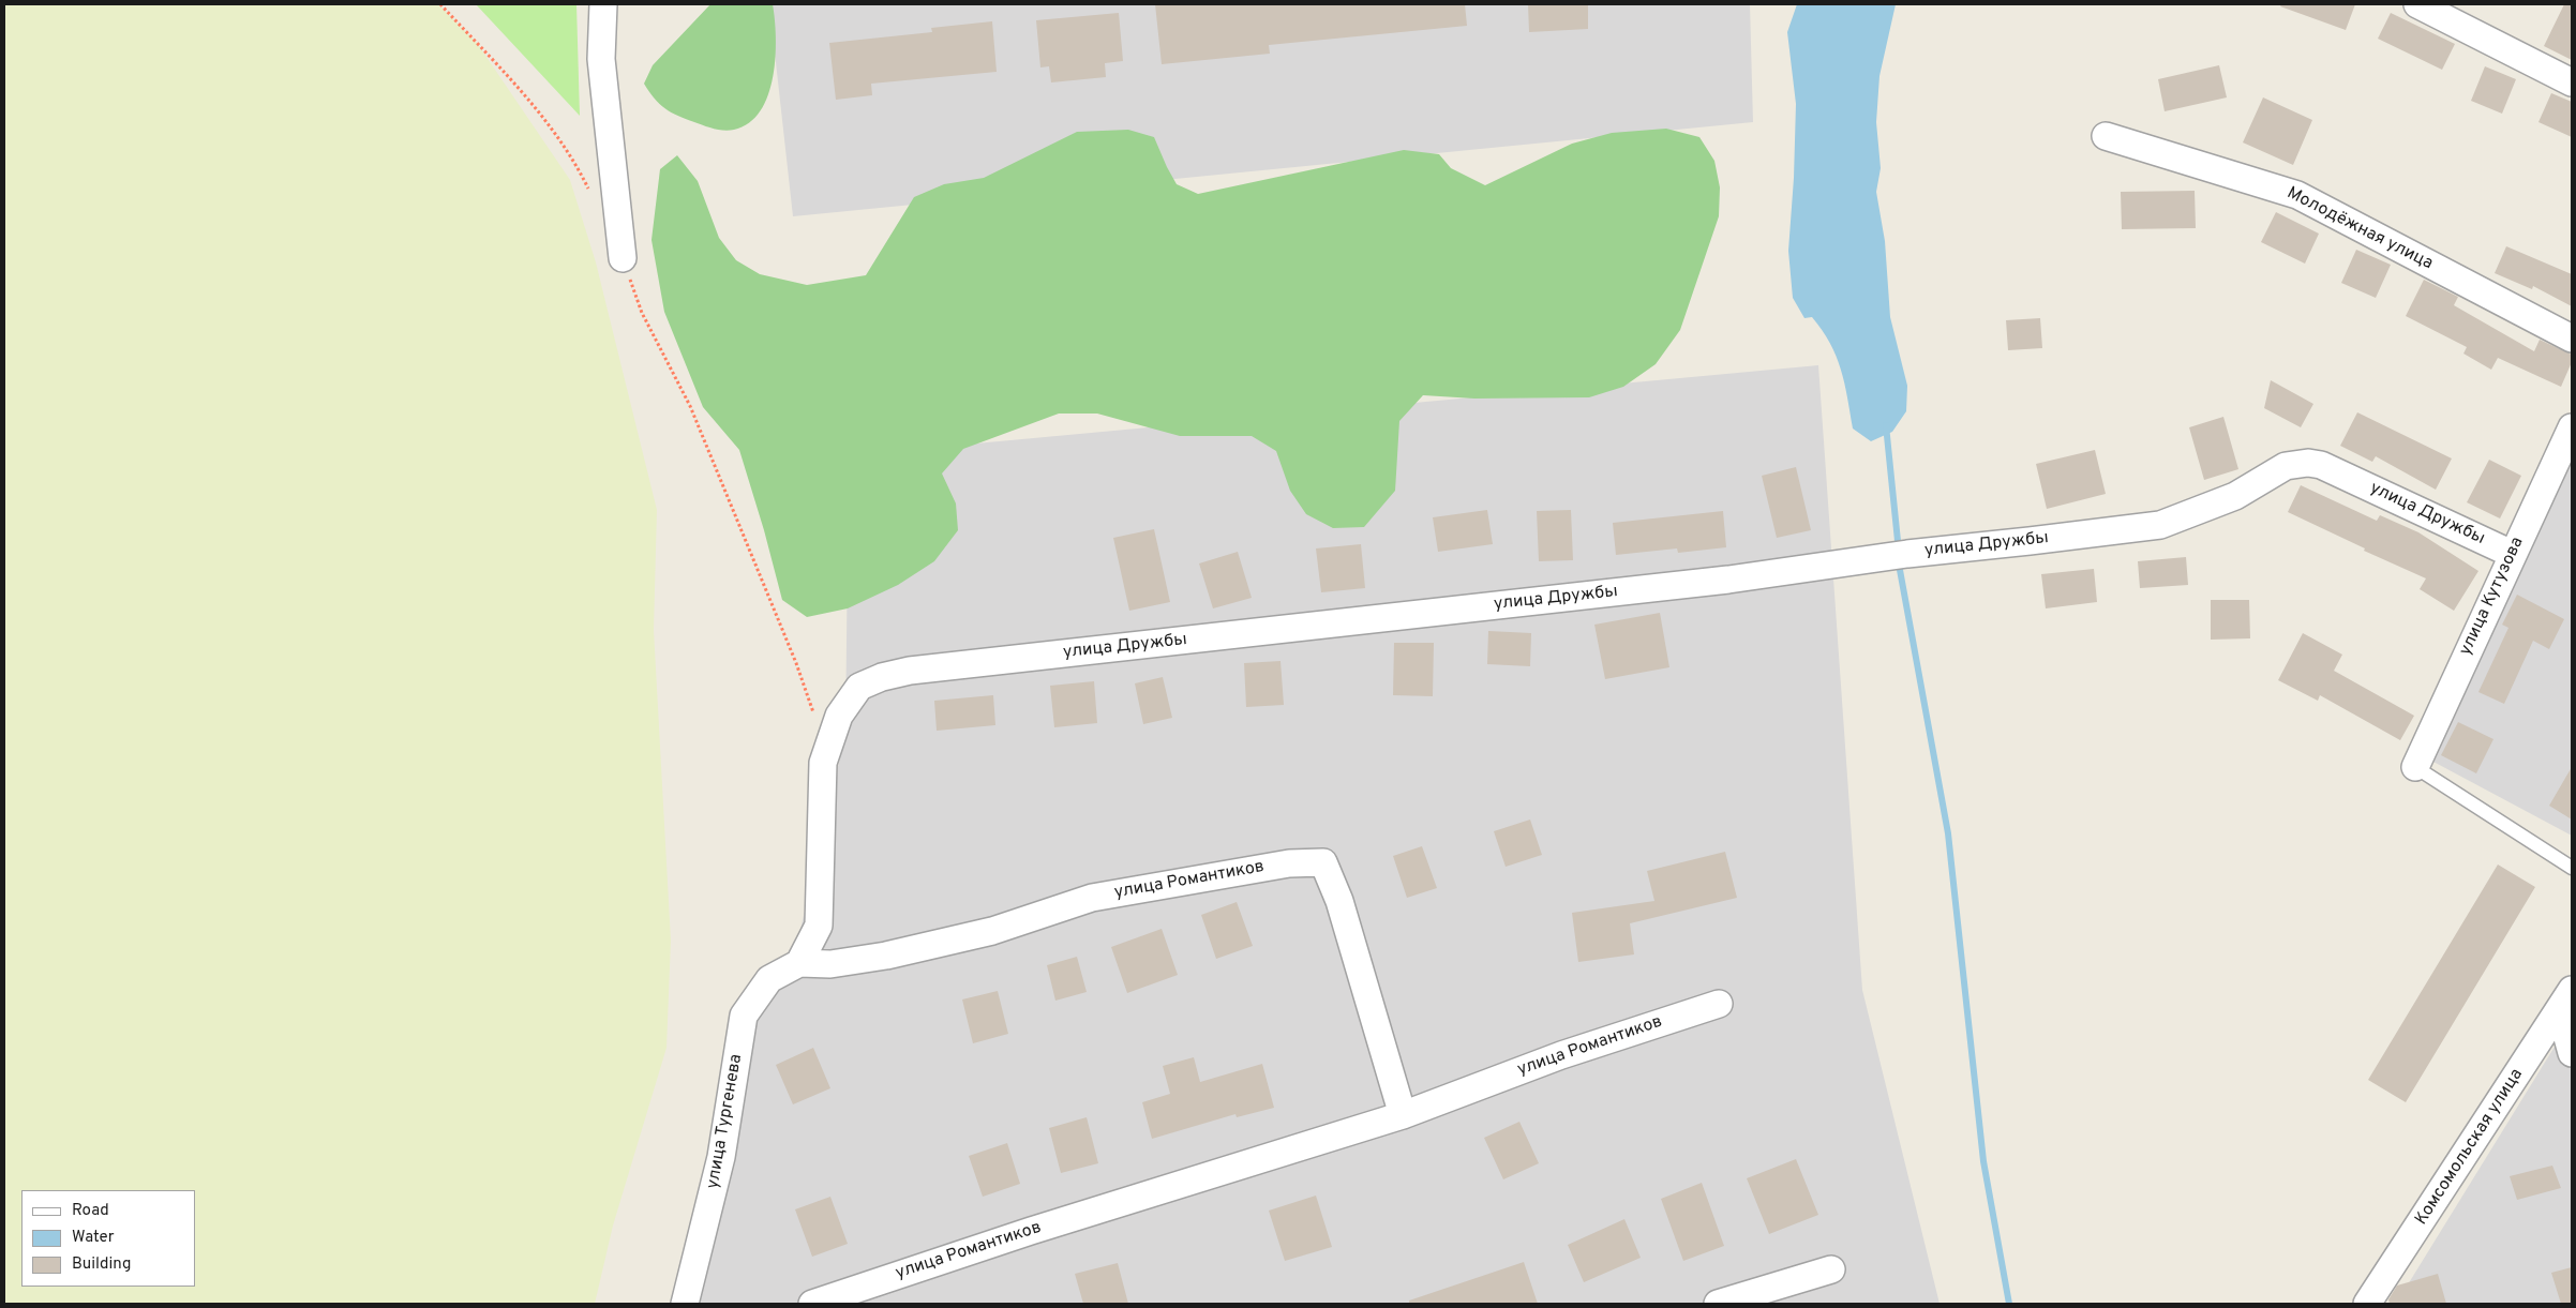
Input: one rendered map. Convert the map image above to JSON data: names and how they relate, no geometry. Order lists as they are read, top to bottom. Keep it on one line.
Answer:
{"streets":{"street":["Молодёжная улица","улица Дружбы","улица Кутузова","улица Романтиков","улица Тургенева","Комсомольская улица"]},"crossings":[["улица Дружбы","улица Кутузова"],["улица Дружбы","улица Романтиков"],["улица Дружбы","улица Тургенева"],["улица Романтиков","улица Тургенева"]],"legend":["Road","Water","Building"]}
